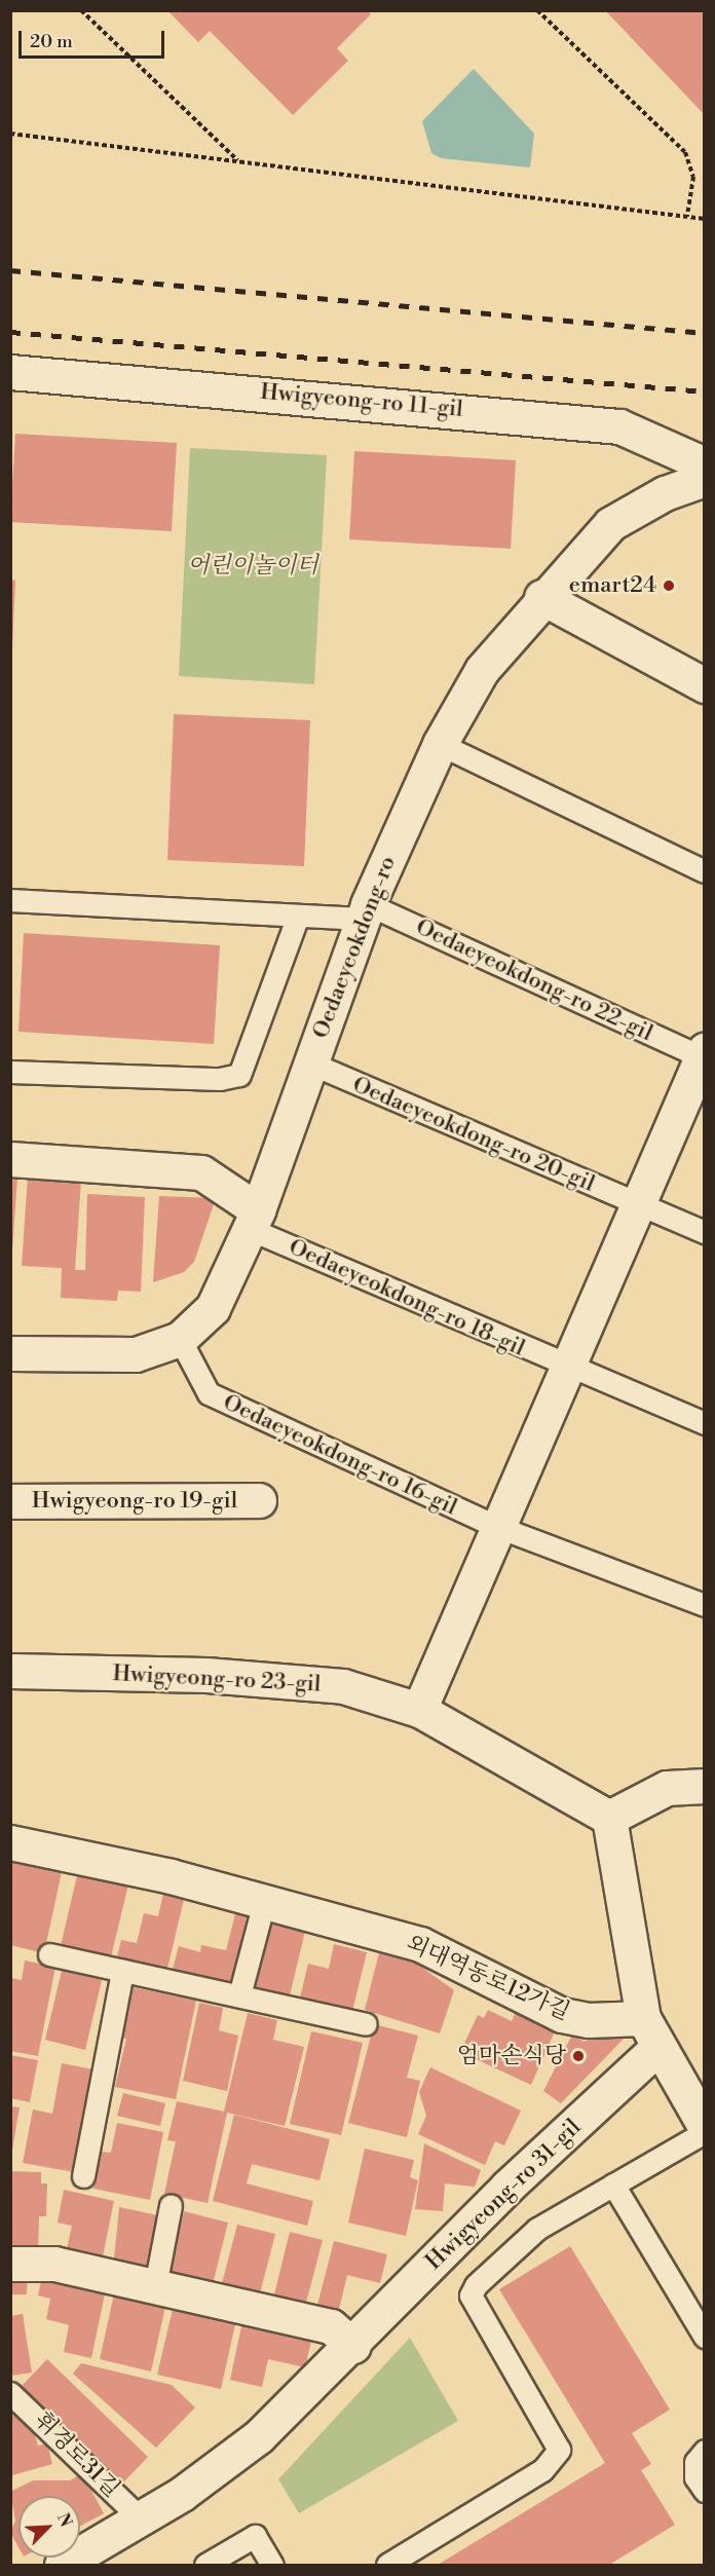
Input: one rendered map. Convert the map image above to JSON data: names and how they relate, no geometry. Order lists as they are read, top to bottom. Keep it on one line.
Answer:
{"streets":{"street":["Hwigyeong-ro 11-gil","Oedaeyeokdong-ro","Hwigyeong-ro 19-gil","Hwigyeong-ro 23-gil","외대역동로12가길","Hwigyeong-ro 31-gil"],"lane":["Oedaeyeokdong-ro 22-gil","Oedaeyeokdong-ro 20-gil","Oedaeyeokdong-ro 18-gil","Oedaeyeokdong-ro 16-gil","휘경로31길"]},"crossings":[["Oedaeyeokdong-ro","Oedaeyeokdong-ro 22-gil"],["Oedaeyeokdong-ro","Oedaeyeokdong-ro 20-gil"],["Oedaeyeokdong-ro","Oedaeyeokdong-ro 18-gil"],["Oedaeyeokdong-ro","Oedaeyeokdong-ro 16-gil"],["Hwigyeong-ro 31-gil","휘경로31길"]],"parks":["어린이놀이터"],"places":["emart24","엄마손식당"],"scale_bar":"20 m","north":"top right"}
